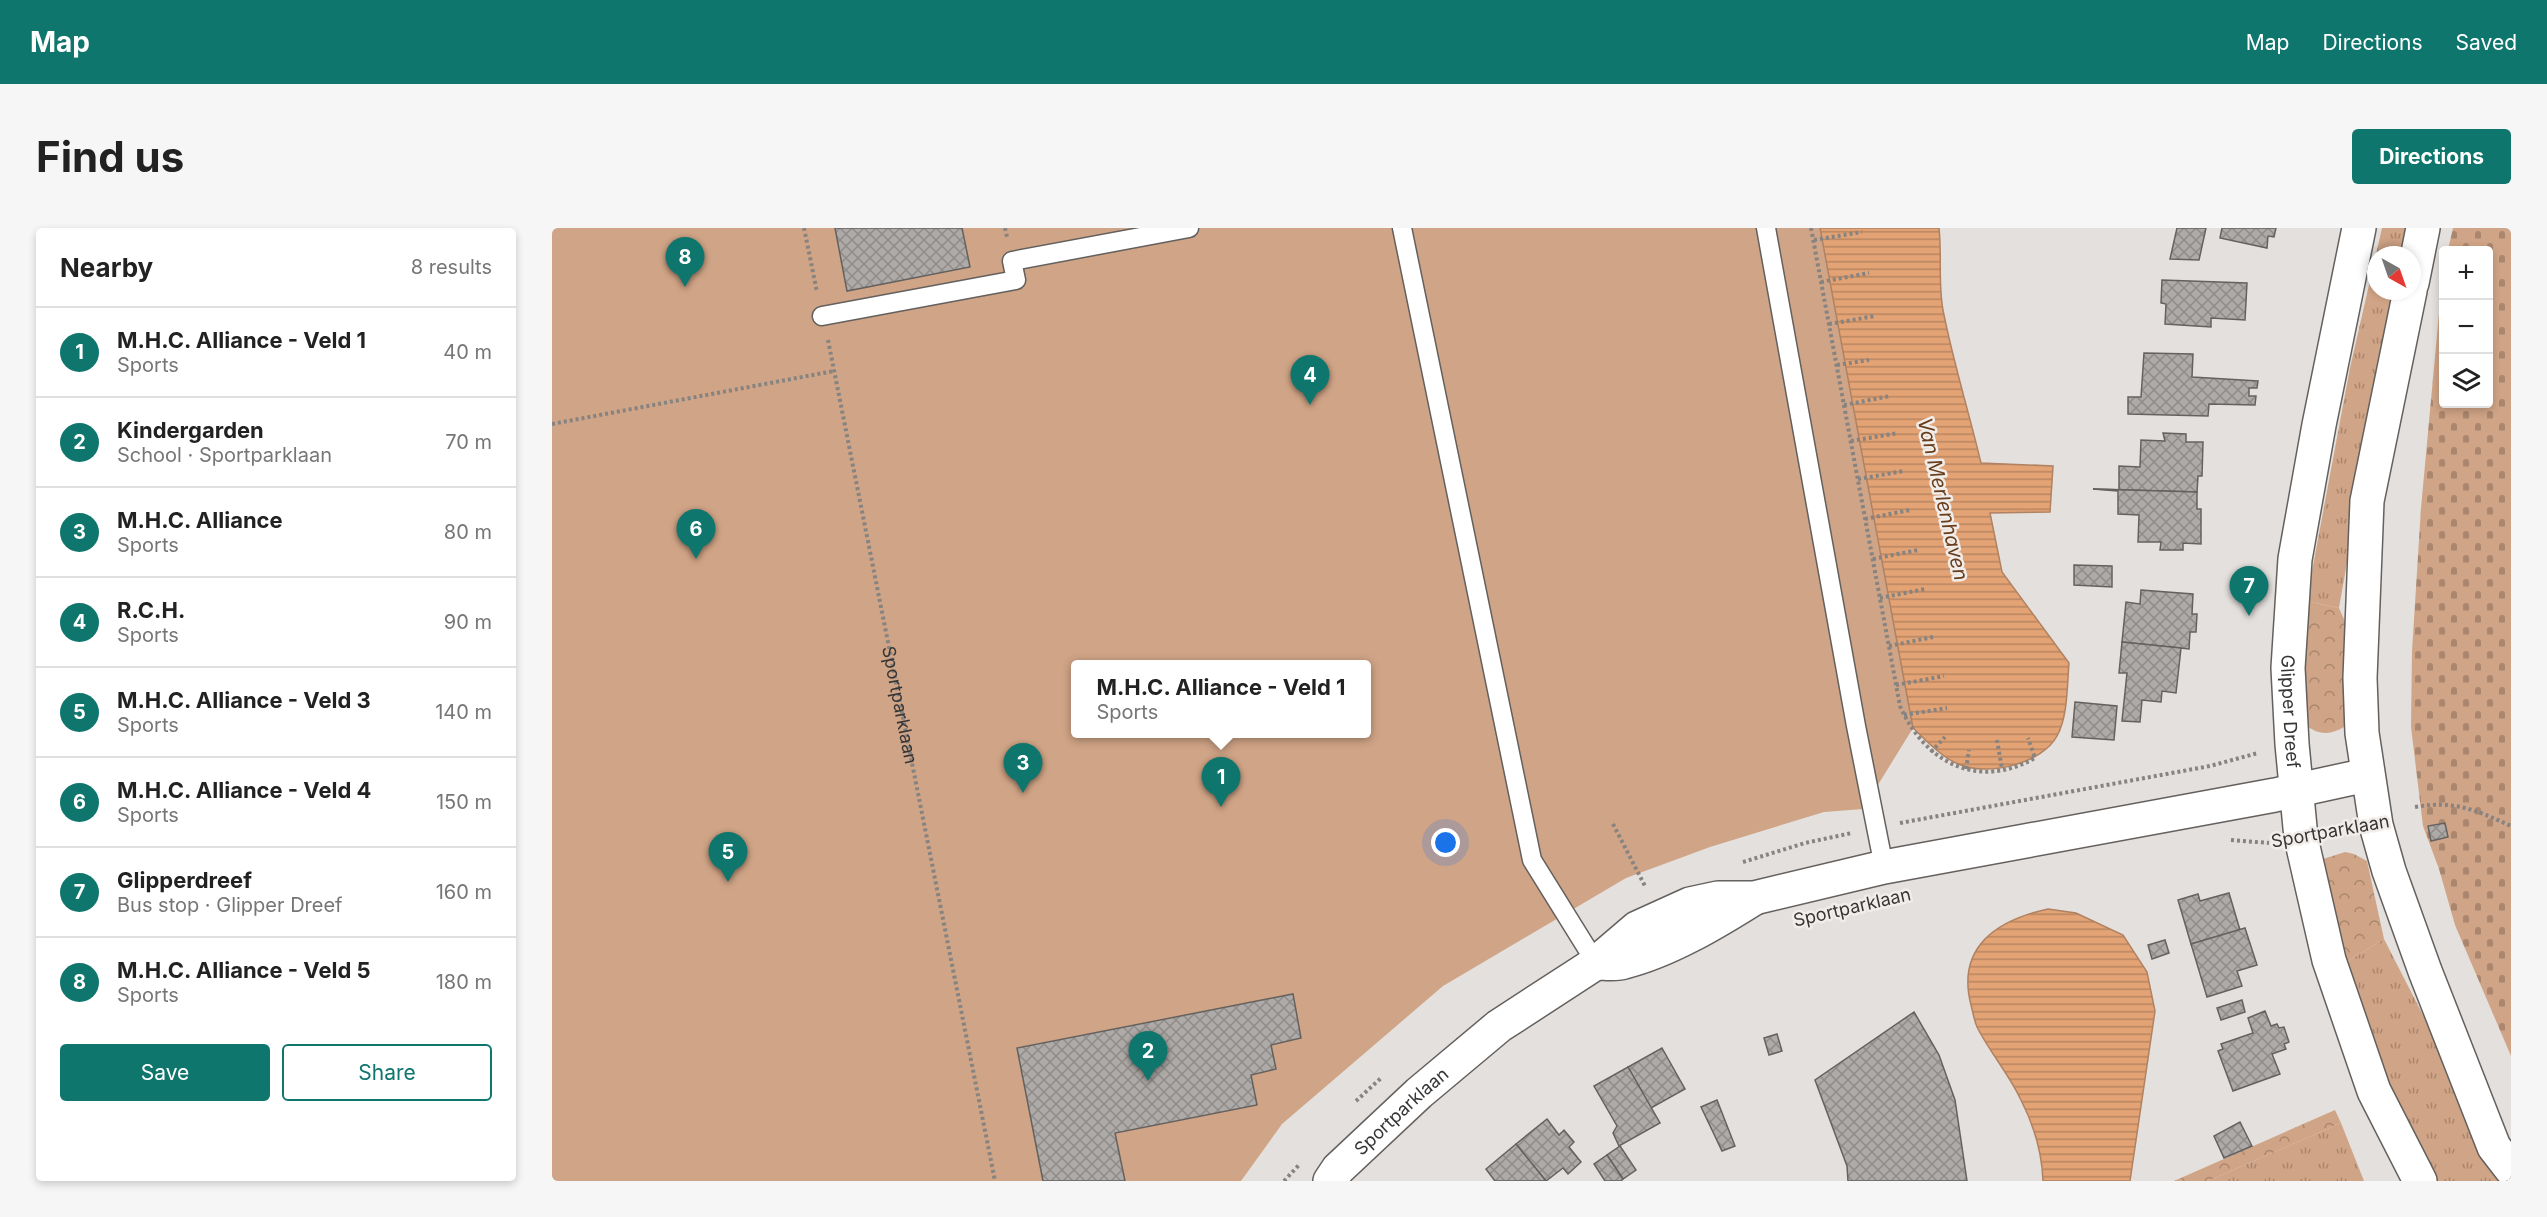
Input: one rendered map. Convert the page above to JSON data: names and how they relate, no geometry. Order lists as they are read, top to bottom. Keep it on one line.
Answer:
{"streets":{"street":["Sportparklaan","Glipper Dreef"]},"crossings":[["Sportparklaan","Glipper Dreef"]],"water":["Van Merlenhaven"],"north":"bottom right","page":{"header":"Map","nav":["Map","Directions","Saved"],"buttons":["Directions",["Save","Share"]],"title":"Find us","heading":["Nearby","8 results"],"pins":["8","4","6","7","3","1","5","2"],"map_buttons":["+","−"],"list":[{"mark":"1","name":"M.H.C. Alliance - Veld 1","note":"Sports","value":"40 m"},{"mark":"2","name":"Kindergarden","note":"School · Sportparklaan","value":"70 m"},{"mark":"3","name":"M.H.C. Alliance","note":"Sports","value":"80 m"},{"mark":"4","name":"R.C.H.","note":"Sports","value":"90 m"},{"mark":"5","name":"M.H.C. Alliance - Veld 3","note":"Sports","value":"140 m"},{"mark":"6","name":"M.H.C. Alliance - Veld 4","note":"Sports","value":"150 m"},{"mark":"7","name":"Glipperdreef","note":"Bus stop · Glipper Dreef","value":"160 m"},{"mark":"8","name":"M.H.C. Alliance - Veld 5","note":"Sports","value":"180 m"}],"popup":["M.H.C. Alliance - Veld 1","Sports"]}}
